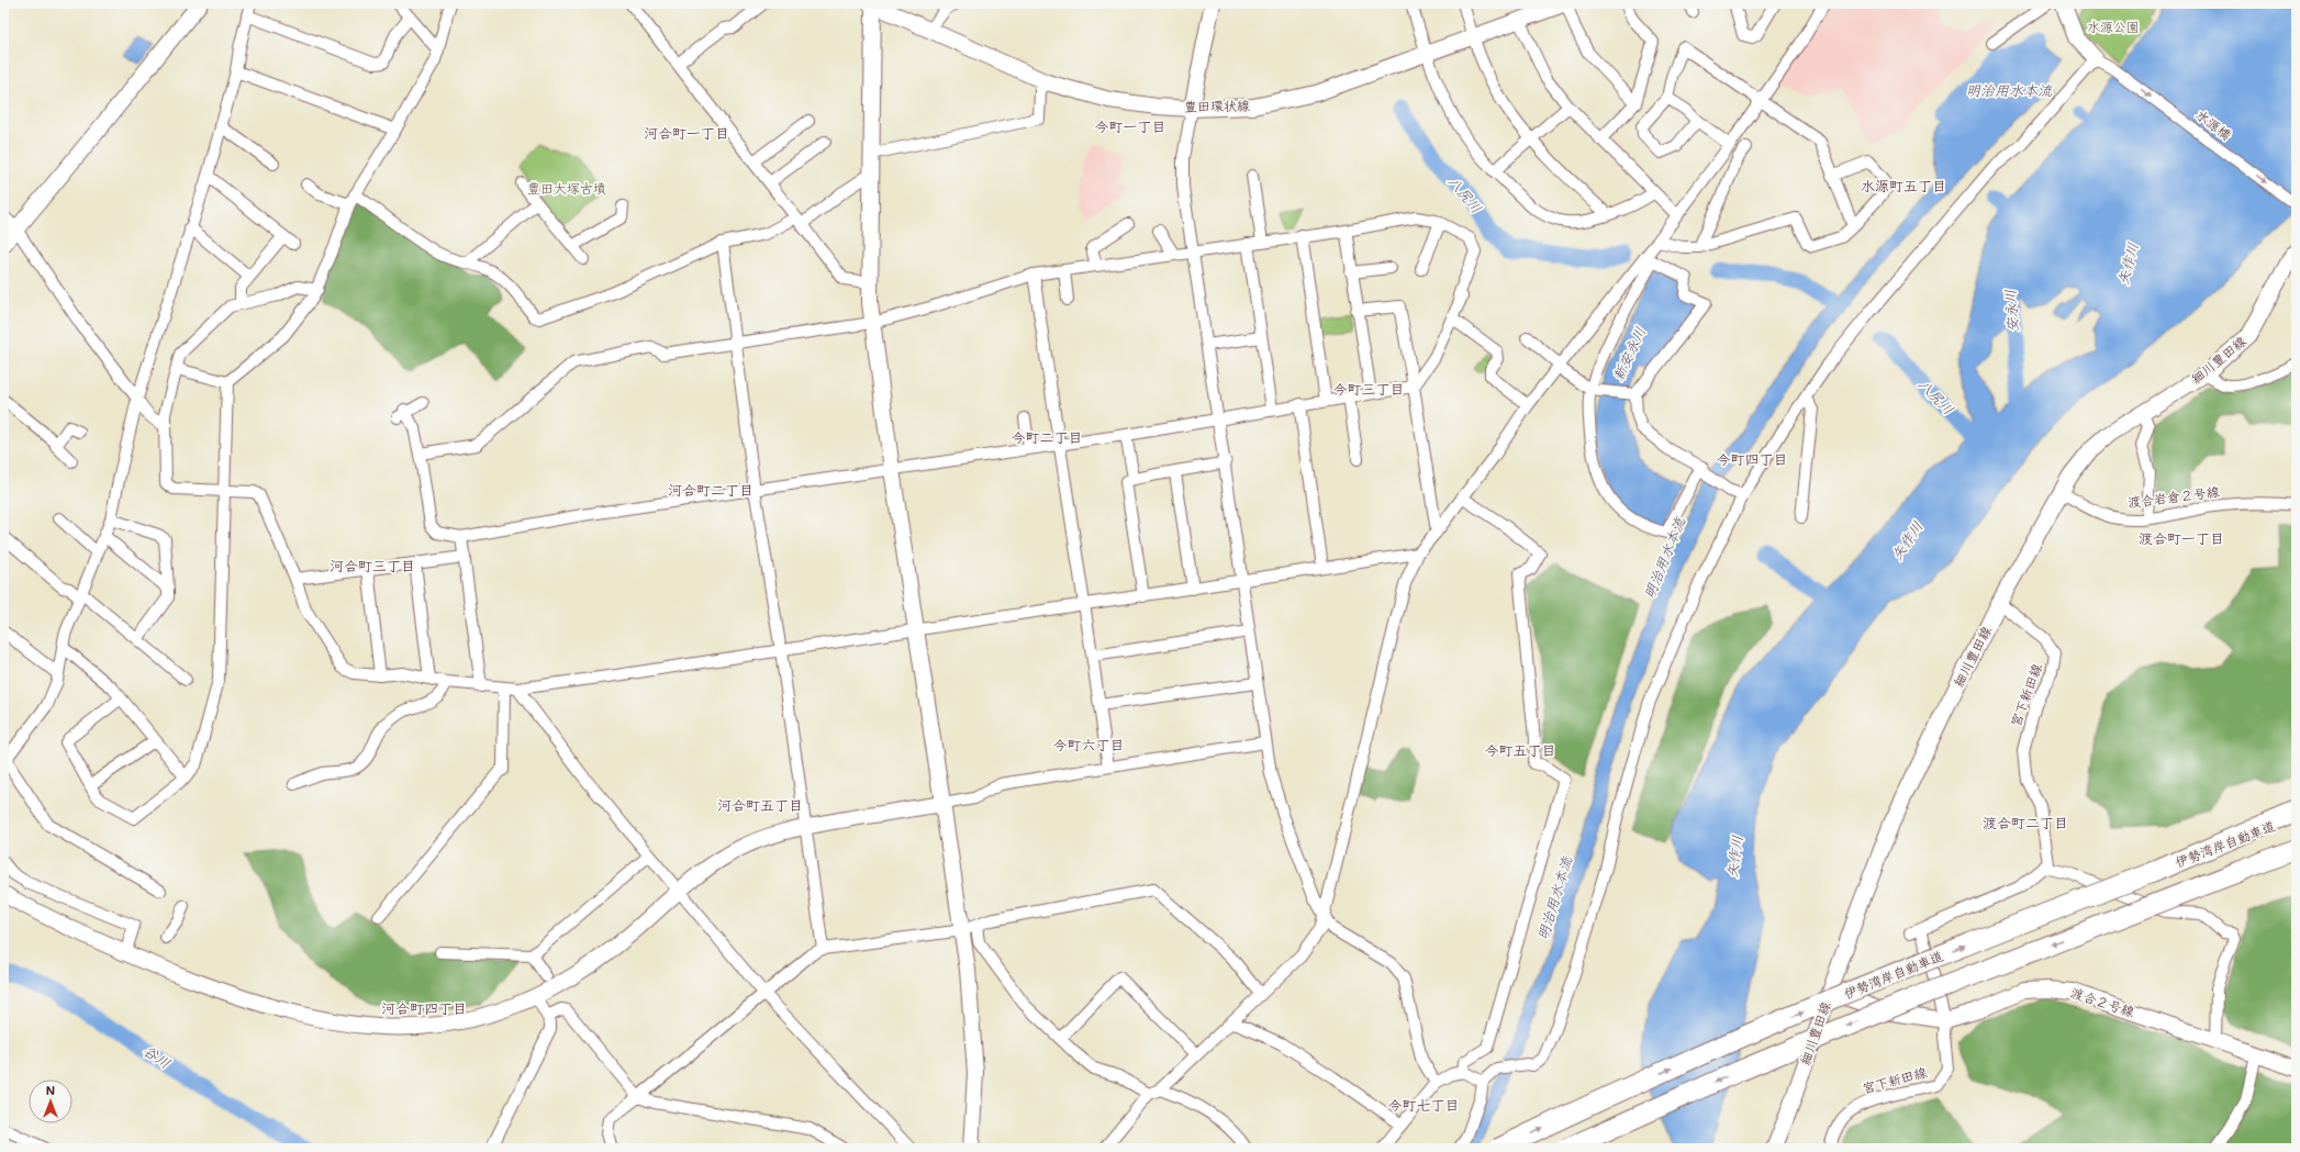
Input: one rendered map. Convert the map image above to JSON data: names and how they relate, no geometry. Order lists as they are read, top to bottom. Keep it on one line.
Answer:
{"streets":{"highway":["伊勢湾岸自動車道"],"street":["豊田環状線","水源橋","細川豊田線","渡合岩倉２号線","宮下新田線","渡合２号線"]},"crossings":[["細川豊田線","渡合岩倉２号線"],["細川豊田線","宮下新田線"],["細川豊田線","渡合２号線"],["宮下新田線","渡合２号線"]],"one_way":["水源橋"],"districts":["今町一丁目","河合町一丁目","水源町五丁目","今町三丁目","今町二丁目","今町四丁目","河合町二丁目","渡合町一丁目","河合町三丁目","今町六丁目","今町五丁目","河合町五丁目","渡合町二丁目","河合町四丁目","今町七丁目"],"water":["明治用水本流","八尻川","矢作川","安永川","新安永川","谷川"],"parks":["水源公園","豊田大塚古墳"],"north":"top"}
